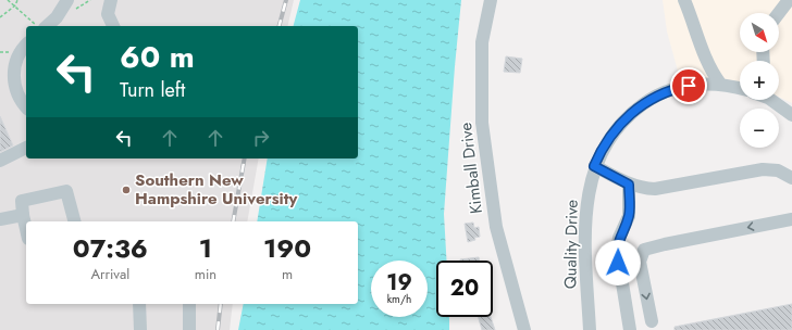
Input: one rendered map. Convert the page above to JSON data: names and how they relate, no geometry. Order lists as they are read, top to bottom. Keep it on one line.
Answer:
{"streets":{"street":["Kimball Drive","Quality Drive"]},"places":["Southern New Hampshire University"],"north":"bottom right","page":{"map_buttons":["+","−"],"turn":["60 m","Turn left"],"eta":["07:36","Arrival","1","min","190","m"],"speed":"19 km/h","limit":"20"}}
